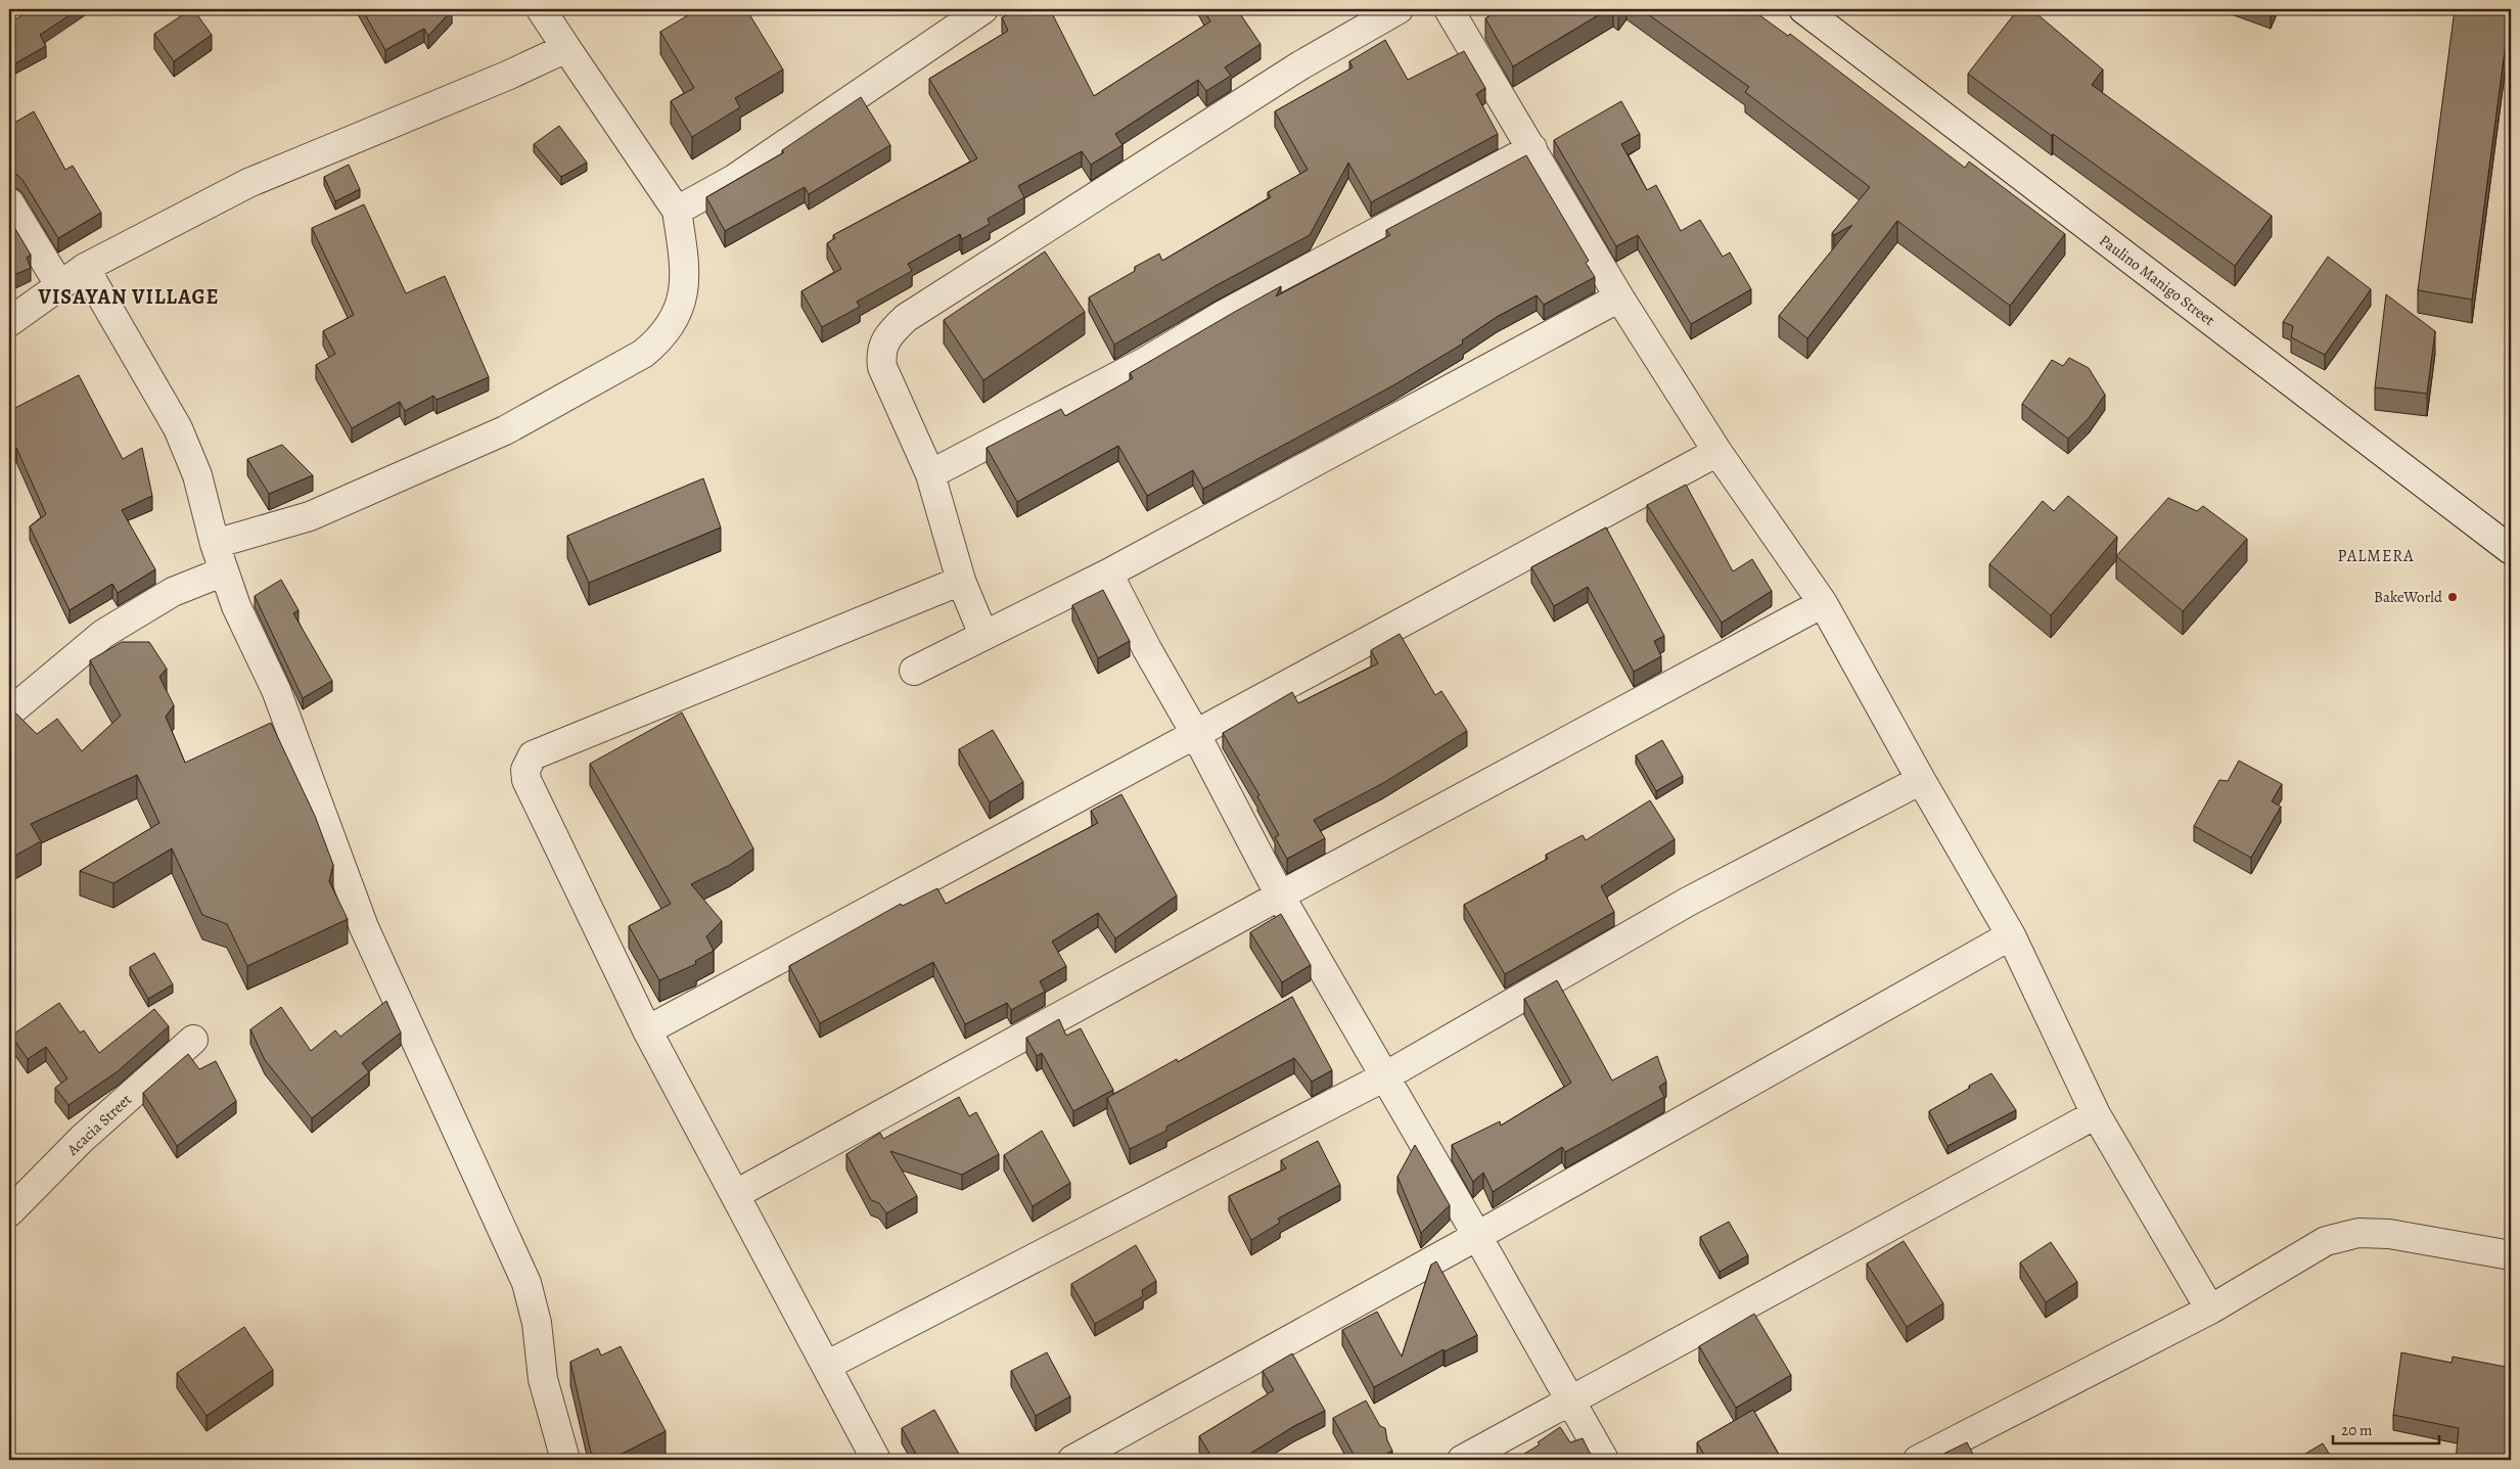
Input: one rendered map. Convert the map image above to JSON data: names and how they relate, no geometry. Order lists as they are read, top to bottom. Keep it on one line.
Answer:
{"streets":{"street":["Paulino Manigo Street","Acacia Street"]},"districts":["VISAYAN VILLAGE","PALMERA"],"places":["BakeWorld"],"scale_bar":"20 m"}
